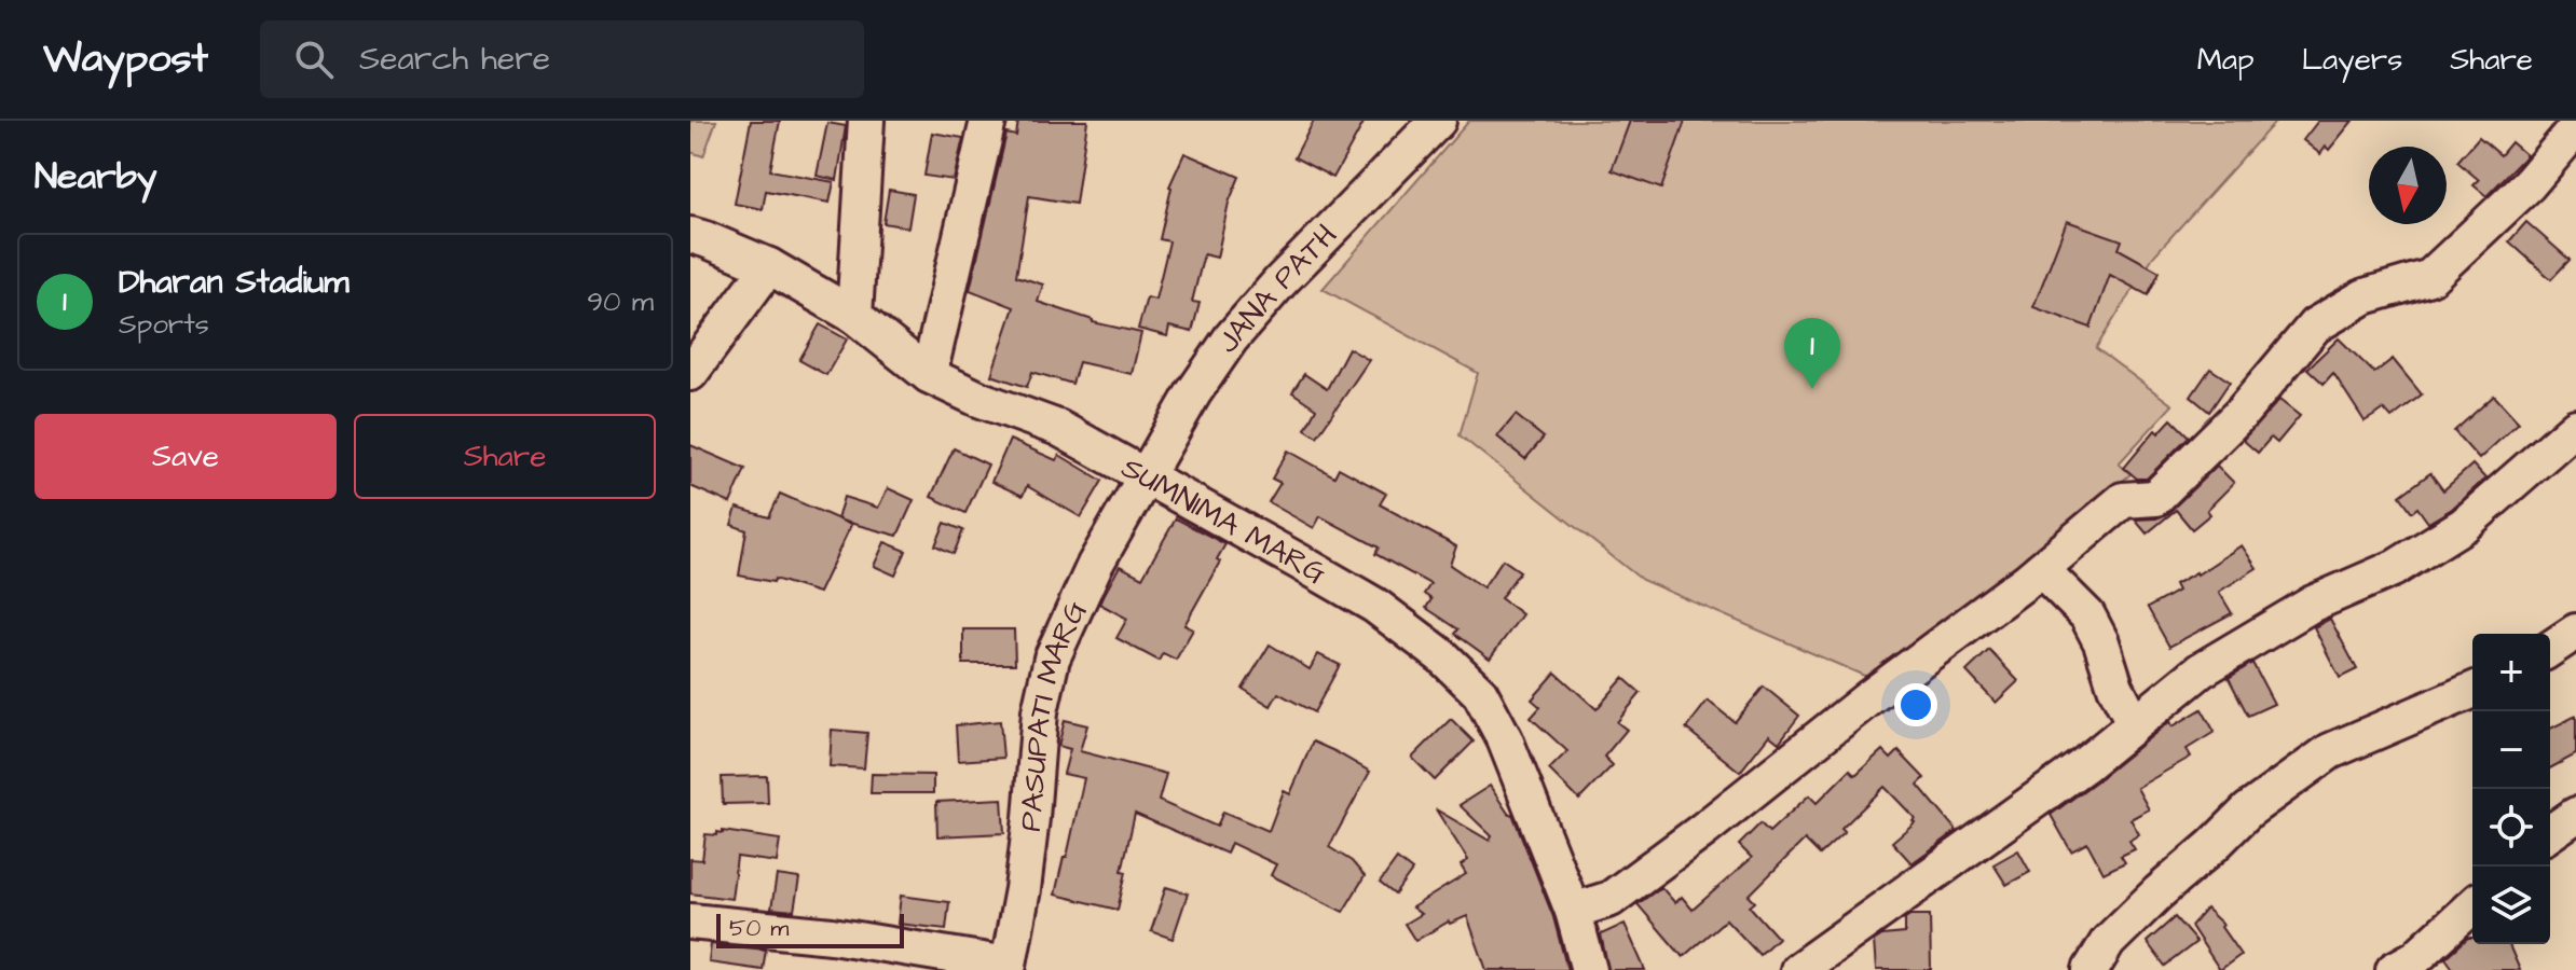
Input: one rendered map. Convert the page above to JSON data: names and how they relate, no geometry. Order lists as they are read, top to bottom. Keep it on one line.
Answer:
{"streets":{"street":["JANA PATH","SUMNIMA MARG","PASUPATI MARG"]},"crossings":[["JANA PATH","SUMNIMA MARG"],["JANA PATH","PASUPATI MARG"],["SUMNIMA MARG","PASUPATI MARG"]],"scale_bar":"50 m","north":"bottom","page":{"header":"Waypost","search":"Search here","nav":["Map","Layers","Share"],"heading":"Nearby","list":[{"mark":"1","name":"Dharan Stadium","note":"Sports","value":"90 m"}],"pins":"1","buttons":["Save","Share"],"map_buttons":["+","−"],"scale":"50 m"}}
